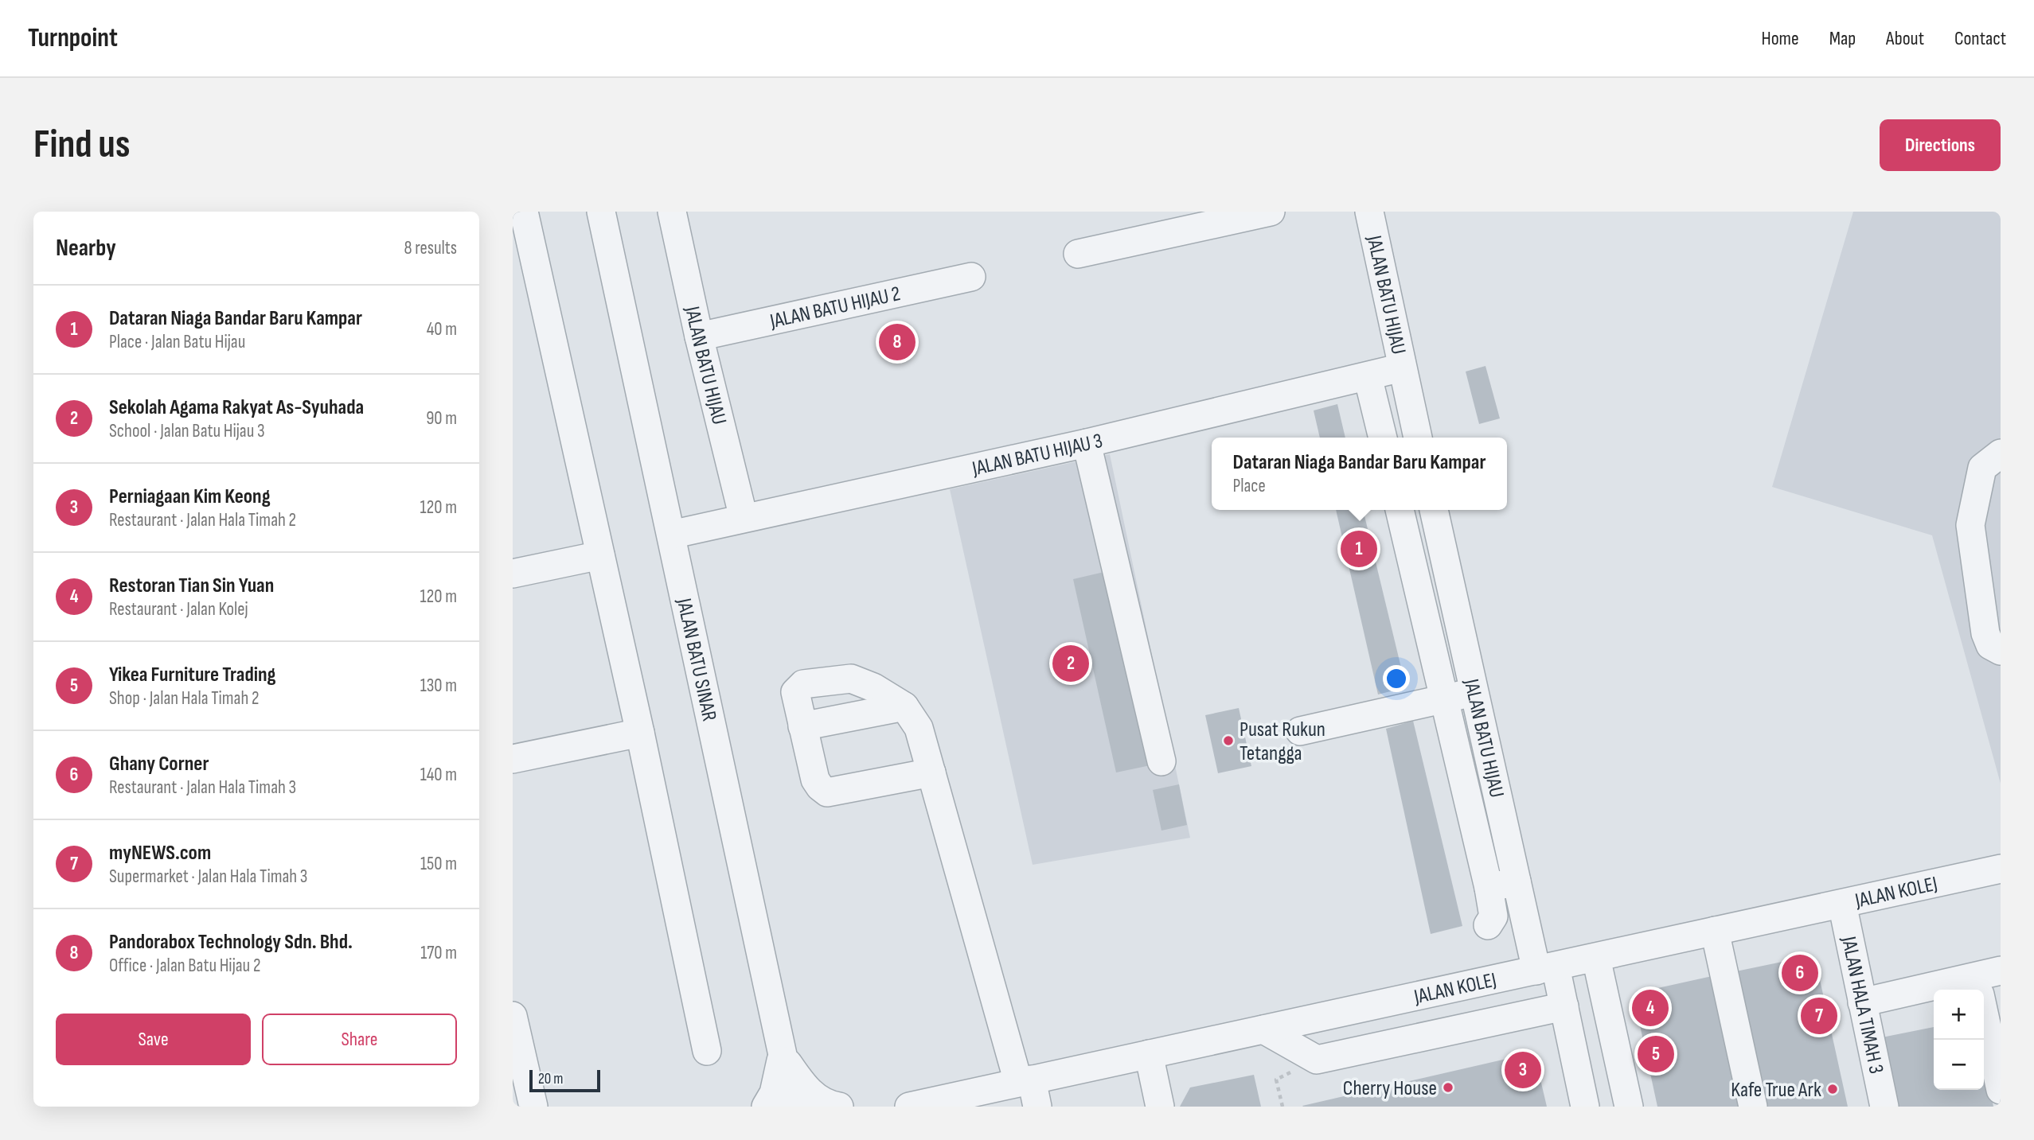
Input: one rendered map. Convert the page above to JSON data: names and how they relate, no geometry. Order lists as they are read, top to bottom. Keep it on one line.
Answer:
{"streets":{"street":["JALAN BATU HIJAU","JALAN BATU HIJAU 2","JALAN BATU HIJAU 3","JALAN BATU SINAR","JALAN KOLEJ","JALAN HALA TIMAH 3"]},"crossings":[["JALAN BATU HIJAU","JALAN BATU HIJAU 2"],["JALAN BATU HIJAU","JALAN BATU HIJAU 3"],["JALAN BATU HIJAU","JALAN KOLEJ"],["JALAN BATU HIJAU 3","JALAN BATU SINAR"],["JALAN KOLEJ","JALAN HALA TIMAH 3"]],"places":["Pusat Rukun Tetangga","Cherry House","Kafe True Ark"],"scale_bar":"20 m","page":{"header":"Turnpoint","nav":["Home","Map","About","Contact"],"buttons":["Directions",["Save","Share"]],"title":"Find us","heading":["Nearby","8 results"],"list":[{"mark":"1","name":"Dataran Niaga Bandar Baru Kampar","note":"Place · Jalan Batu Hijau","value":"40 m"},{"mark":"2","name":"Sekolah Agama Rakyat As-Syuhada","note":"School · Jalan Batu Hijau 3","value":"90 m"},{"mark":"3","name":"Perniagaan Kim Keong","note":"Restaurant · Jalan Hala Timah 2","value":"120 m"},{"mark":"4","name":"Restoran Tian Sin Yuan","note":"Restaurant · Jalan Kolej","value":"120 m"},{"mark":"5","name":"Yikea Furniture Trading","note":"Shop · Jalan Hala Timah 2","value":"130 m"},{"mark":"6","name":"Ghany Corner","note":"Restaurant · Jalan Hala Timah 3","value":"140 m"},{"mark":"7","name":"myNEWS.com","note":"Supermarket · Jalan Hala Timah 3","value":"150 m"},{"mark":"8","name":"Pandorabox Technology Sdn. Bhd.","note":"Office · Jalan Batu Hijau 2","value":"170 m"}],"pins":["8","1","2","6","4","7","5","3"],"popup":["Dataran Niaga Bandar Baru Kampar","Place"],"map_buttons":["+","−"],"scale":"20 m"}}
